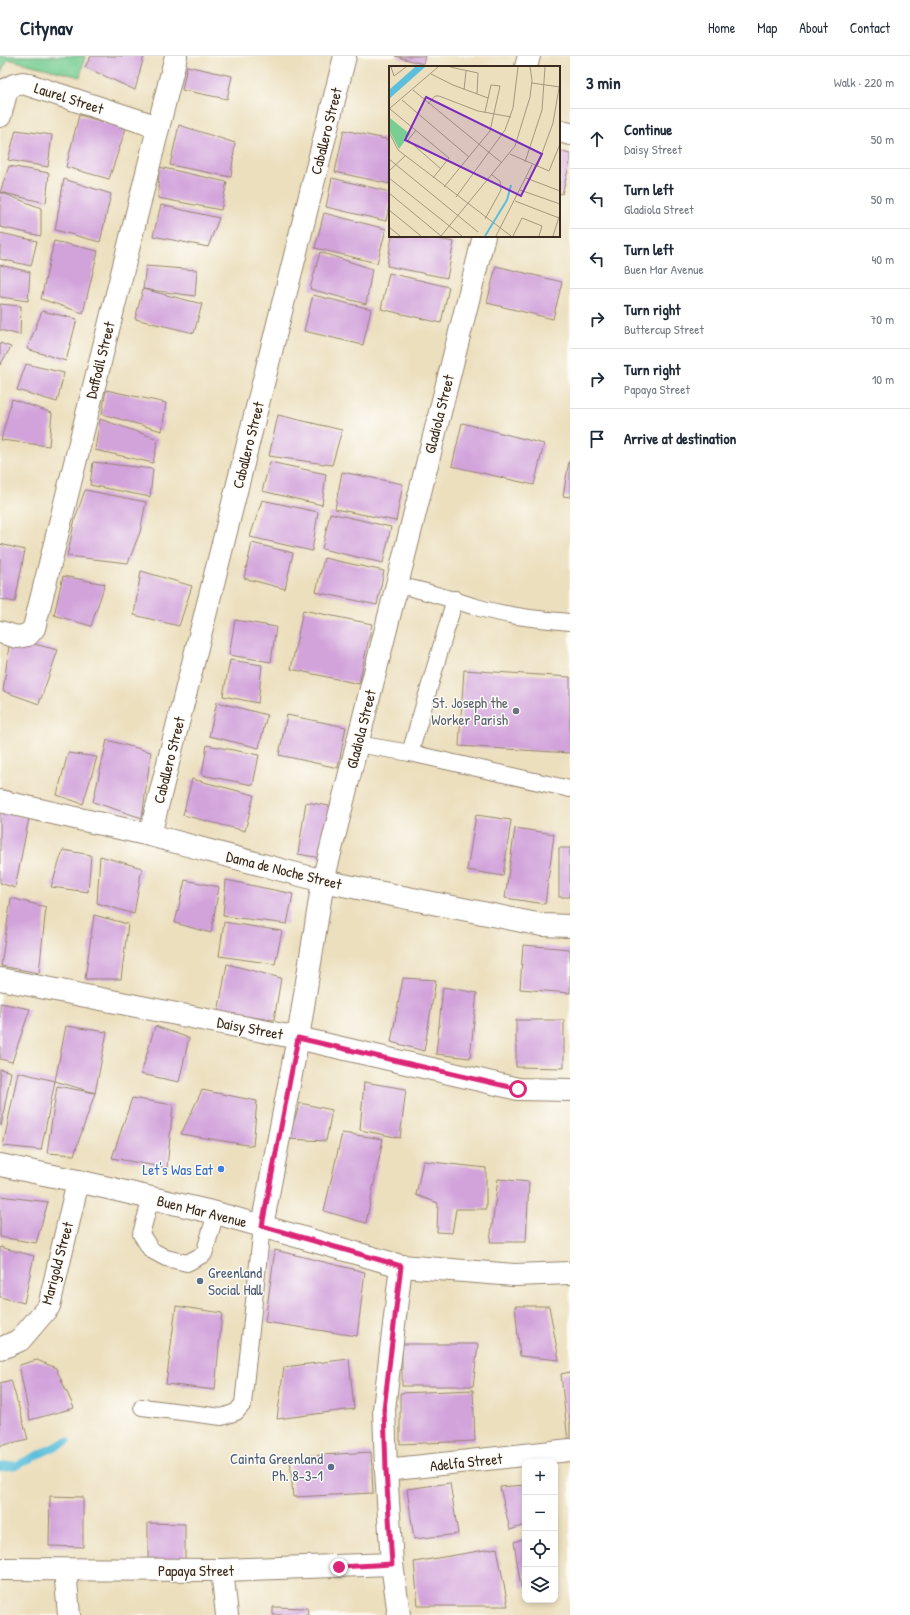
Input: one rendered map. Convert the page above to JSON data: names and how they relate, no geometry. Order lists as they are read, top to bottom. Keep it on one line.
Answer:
{"streets":{"street":["Laurel Street","Caballero Street","Daffodil Street","Gladiola Street","Dama de Noche Street","Daisy Street","Buen Mar Avenue","Marigold Street","Adelfa Street","Papaya Street"]},"crossings":[["Laurel Street","Daffodil Street"],["Caballero Street","Dama de Noche Street"],["Gladiola Street","Dama de Noche Street"],["Gladiola Street","Daisy Street"],["Gladiola Street","Buen Mar Avenue"],["Buen Mar Avenue","Marigold Street"]],"places":["St. Joseph the Worker Parish","Let's Was Eat","Greenland Social Hall","Cainta Greenland Ph. 8-3-1"],"page":{"header":"Citynav","nav":["Home","Map","About","Contact"],"heading":["3 min","Walk · 220 m"],"list":[["Continue","Daisy Street","50 m"],["Turn left","Gladiola Street","50 m"],["Turn left","Buen Mar Avenue","40 m"],["Turn right","Buttercup Street","70 m"],["Turn right","Papaya Street","10 m"],"Arrive at destination"],"map_buttons":["+","−"]}}
